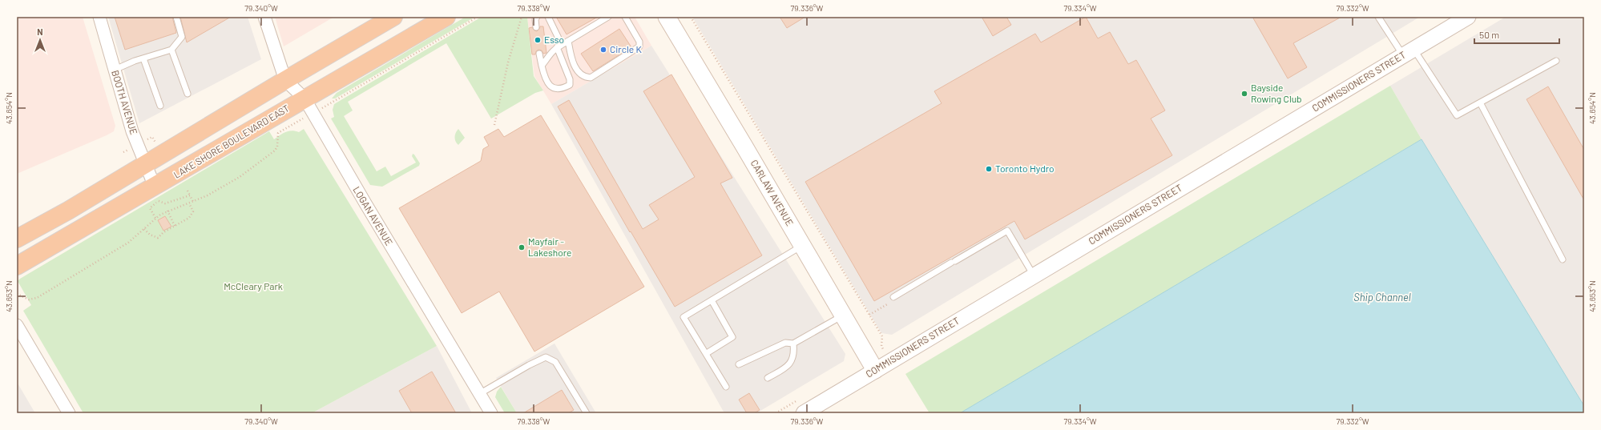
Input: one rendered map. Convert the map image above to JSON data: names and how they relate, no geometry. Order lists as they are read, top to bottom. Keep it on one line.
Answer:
{"streets":{"highway":["LAKE SHORE BOULEVARD EAST"],"main road":["CARLAW AVENUE"],"street":["COMMISSIONERS STREET","BOOTH AVENUE","LOGAN AVENUE"]},"crossings":[["COMMISSIONERS STREET","CARLAW AVENUE"],["BOOTH AVENUE","LAKE SHORE BOULEVARD EAST"],["LAKE SHORE BOULEVARD EAST","LOGAN AVENUE"]],"water":["Ship Channel"],"parks":["McCleary Park"],"places":["Esso","Circle K","Bayside Rowing Club","Toronto Hydro","Mayfair - Lakeshore"],"scale_bar":"50 m","north":"top","coordinates":["79.340°W","79.338°W","79.336°W","79.334°W","79.332°W","43.654°N","43.653°N"]}
